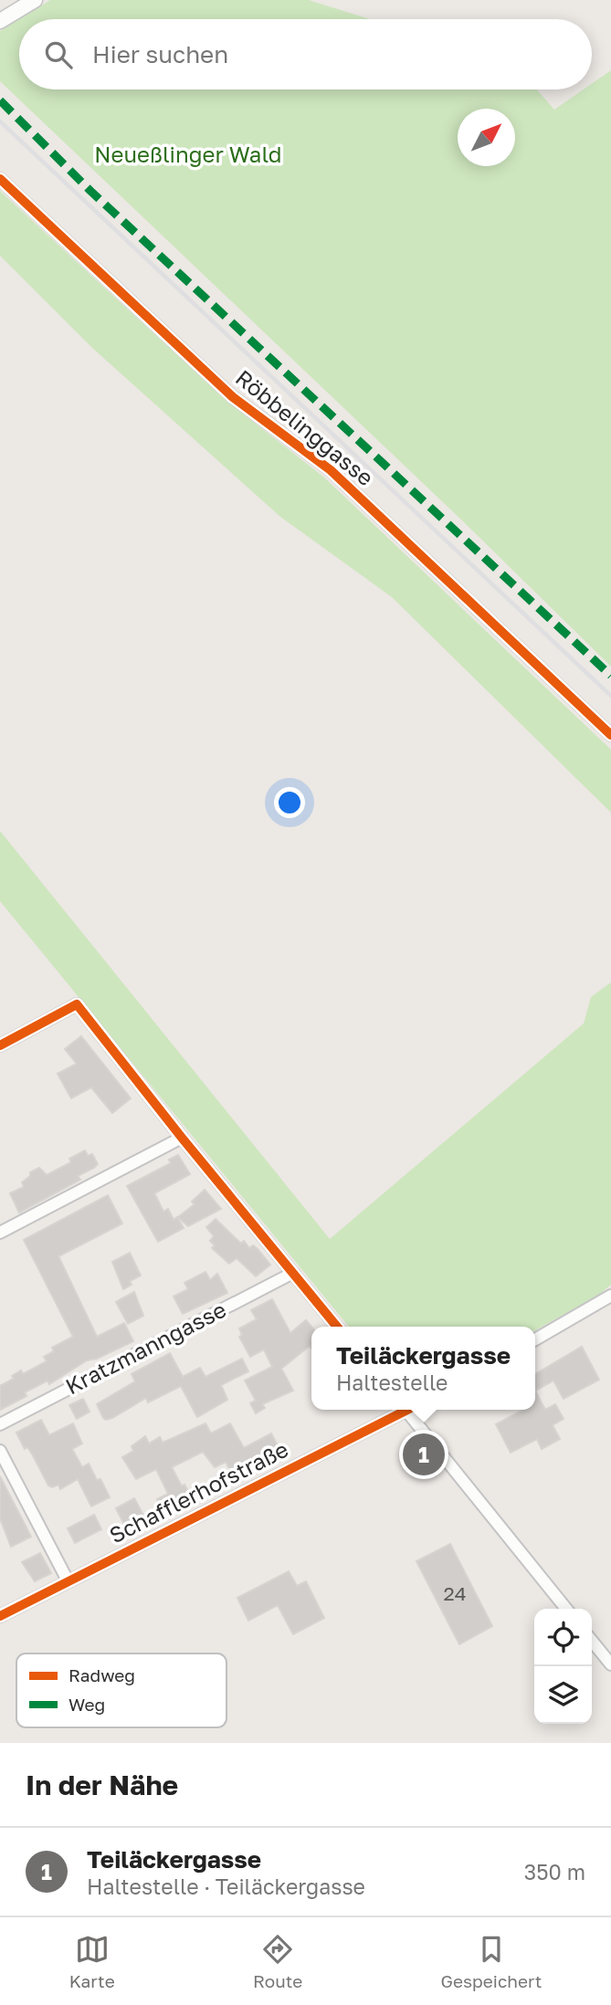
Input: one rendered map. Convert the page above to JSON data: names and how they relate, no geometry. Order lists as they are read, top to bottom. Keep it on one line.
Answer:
{"streets":{"street":["Röbbelinggasse","Kratzmanngasse","Schafflerhofstraße"]},"parks":["Neueßlinger Wald"],"house_numbers":["24"],"legend":["Radweg","Weg"],"north":"top right","page":{"search":"Hier suchen","popup":["Teiläckergasse","Haltestelle"],"pins":"1","heading":"In der Nähe","list":[{"mark":"1","name":"Teiläckergasse","note":"Haltestelle · Teiläckergasse","value":"350 m"}],"nav":["Karte","Route","Gespeichert"]}}
